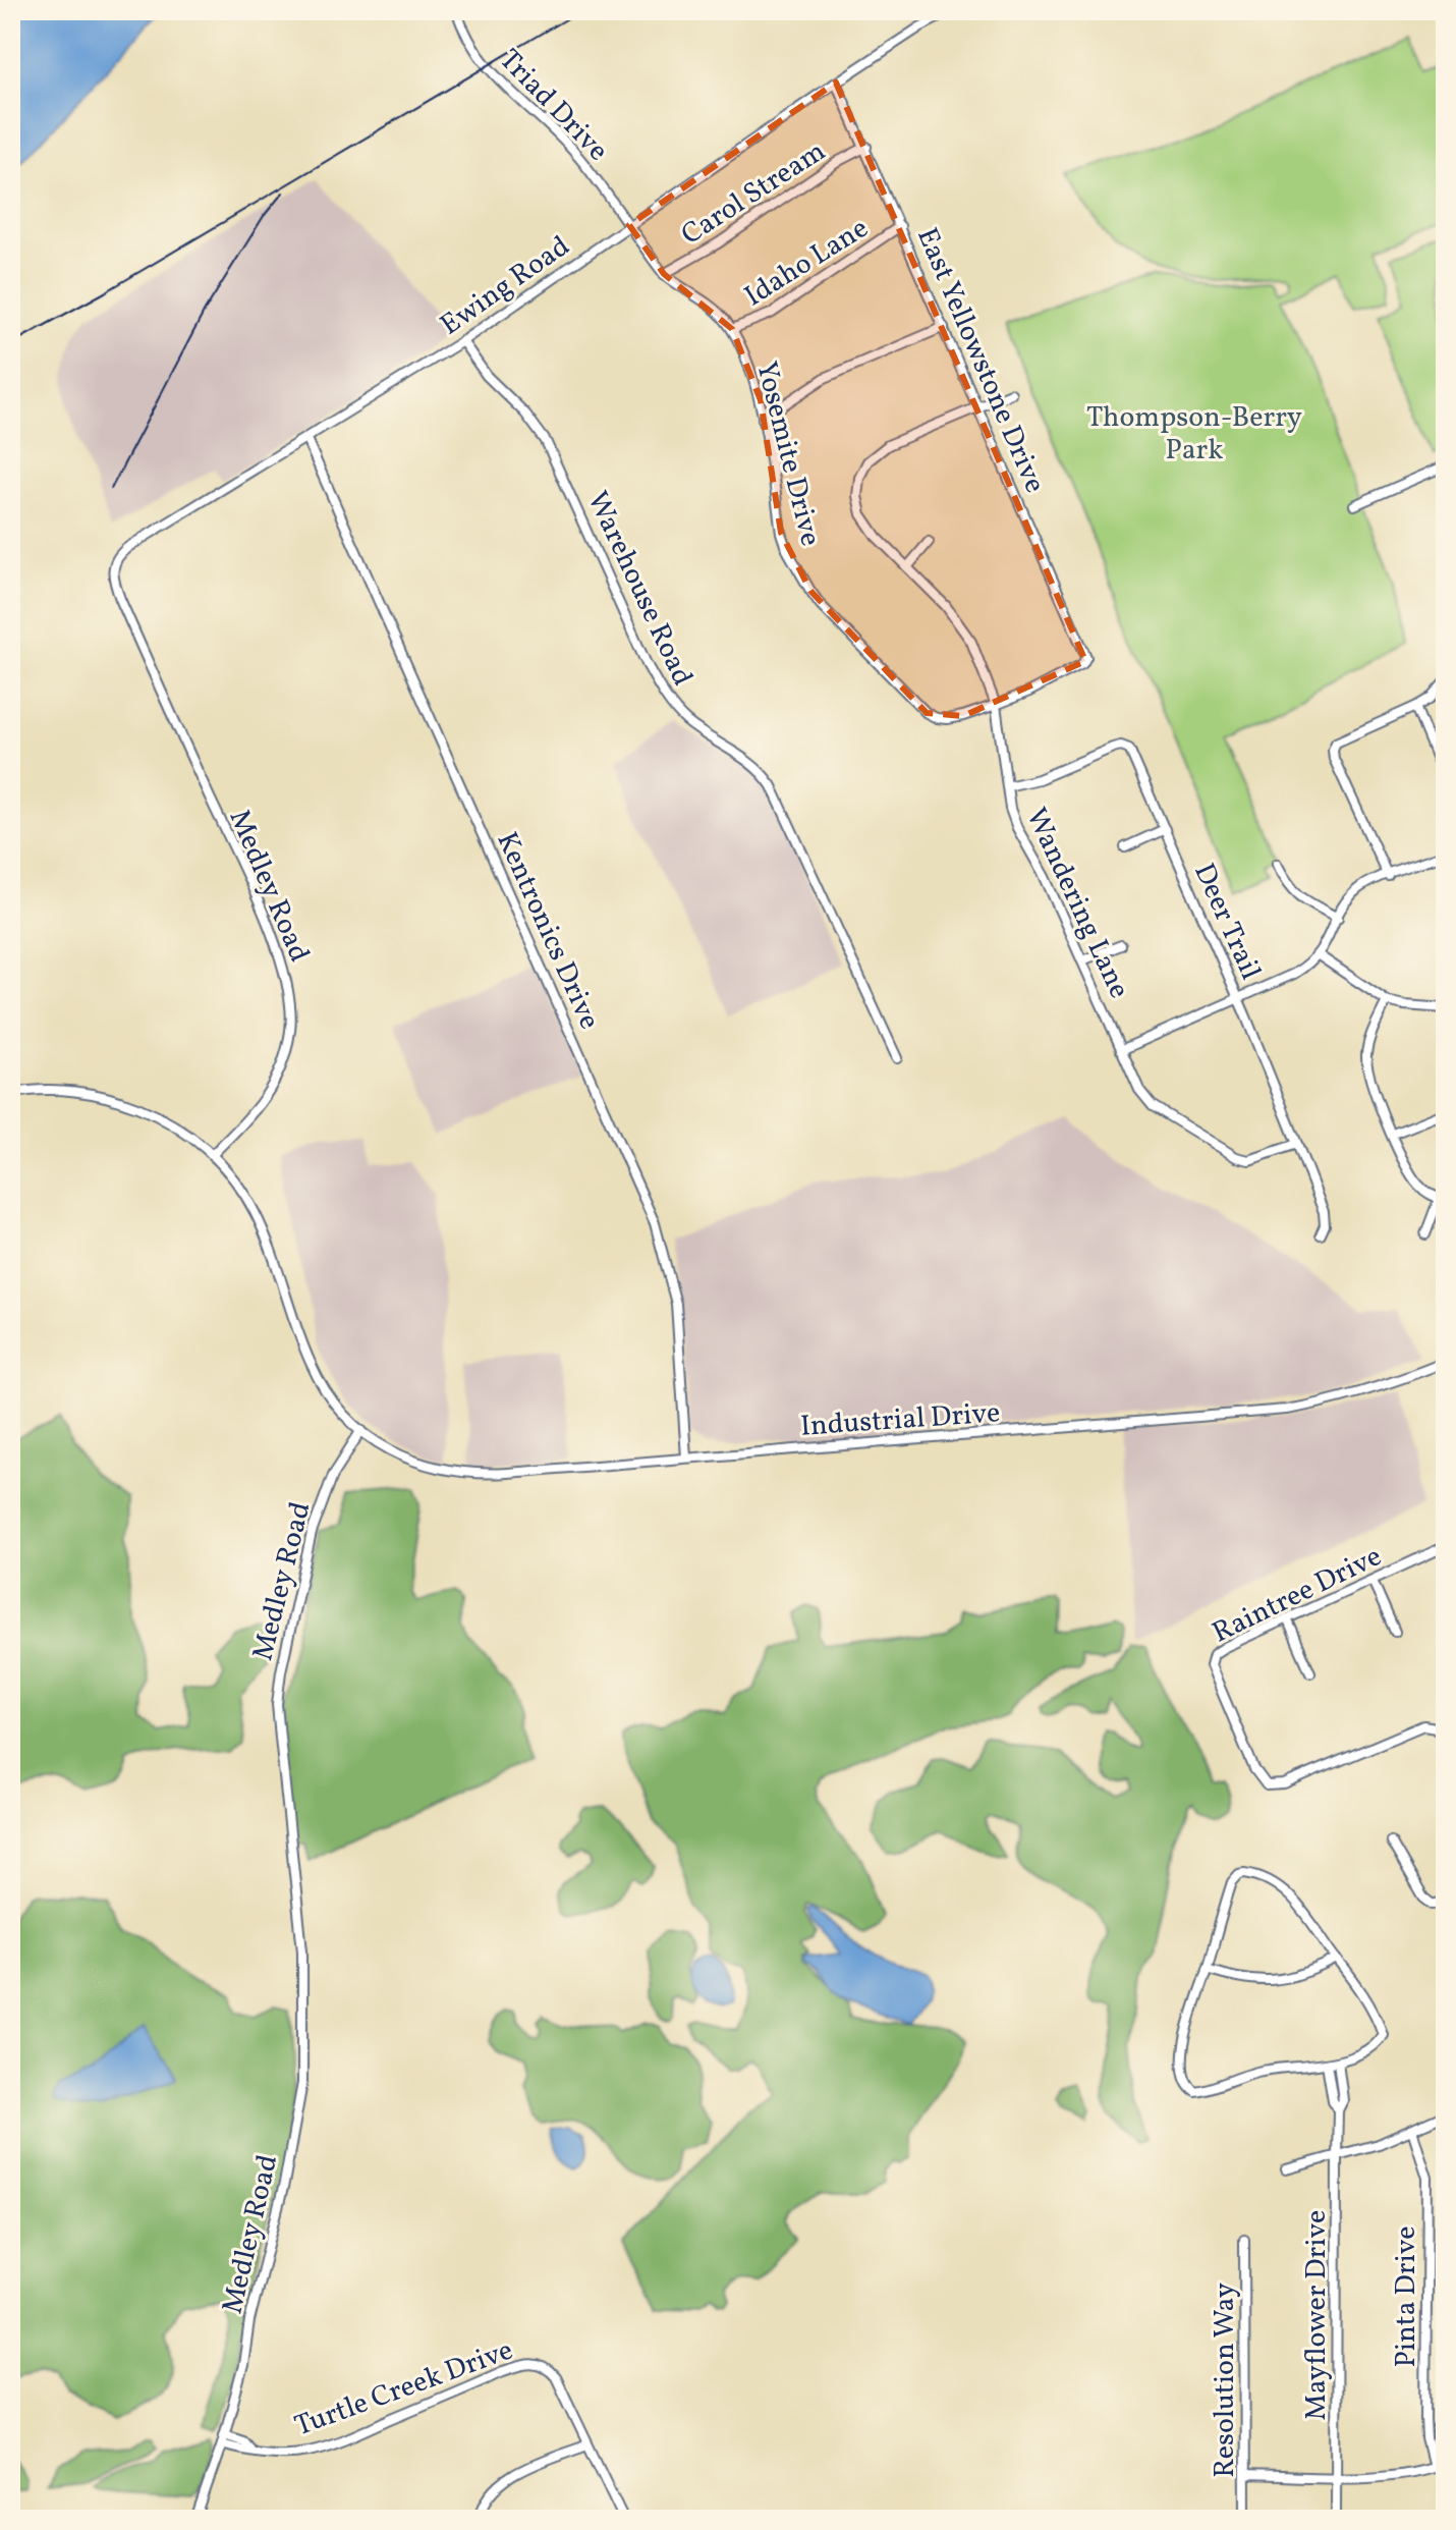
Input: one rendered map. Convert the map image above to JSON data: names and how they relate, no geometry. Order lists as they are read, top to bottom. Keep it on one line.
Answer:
{"streets":{"street":["Triad Drive","Carol Stream","Idaho Lane","Ewing Road","East Yellowstone Drive","Yosemite Drive","Warehouse Road","Medley Road","Wandering Lane","Deer Trail","Kentronics Drive","Industrial Drive","Raintree Drive","Pinta Drive","Mayflower Drive","Resolution Way","Turtle Creek Drive"]},"crossings":[["Triad Drive","Ewing Road"],["Triad Drive","Yosemite Drive"],["Carol Stream","East Yellowstone Drive"],["Carol Stream","Yosemite Drive"],["Idaho Lane","East Yellowstone Drive"],["Idaho Lane","Yosemite Drive"],["Ewing Road","East Yellowstone Drive"],["Ewing Road","Yosemite Drive"],["Ewing Road","Warehouse Road"],["Ewing Road","Medley Road"],["Ewing Road","Kentronics Drive"],["East Yellowstone Drive","Yosemite Drive"],["East Yellowstone Drive","Wandering Lane"],["Yosemite Drive","Wandering Lane"],["Medley Road","Industrial Drive"],["Medley Road","Turtle Creek Drive"],["Wandering Lane","Deer Trail"],["Kentronics Drive","Industrial Drive"]],"parks":["Thompson-Berry Park"]}
